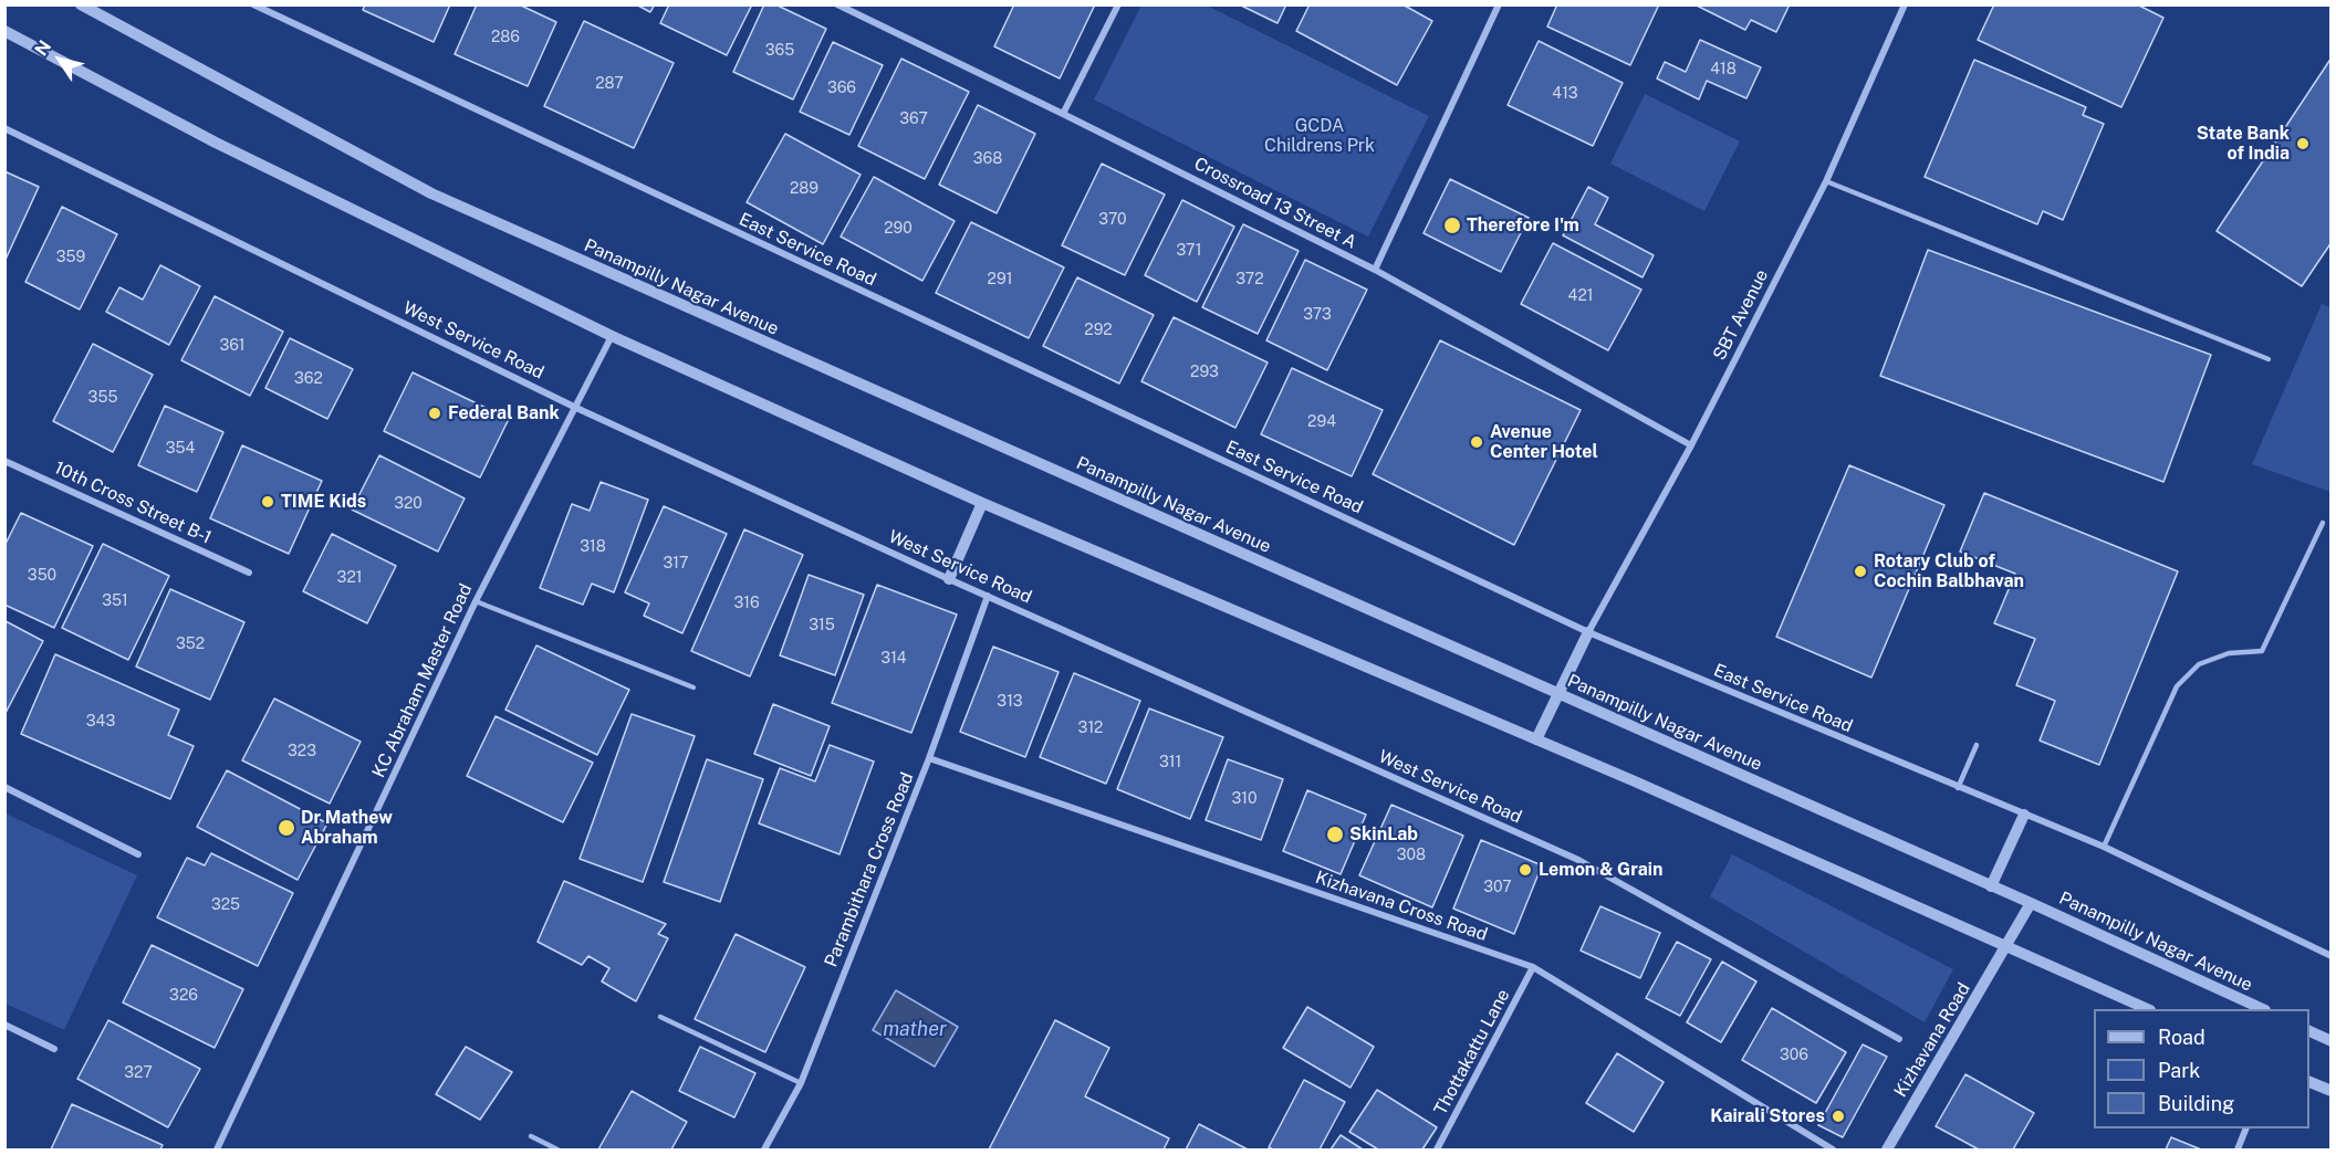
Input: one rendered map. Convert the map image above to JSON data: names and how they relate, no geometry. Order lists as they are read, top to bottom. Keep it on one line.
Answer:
{"streets":{"street":["Crossroad 13 Street A","East Service Road","Panampilly Nagar Avenue","SBT Avenue","West Service Road","10th Cross Street B-1","KC Abraham Master Road","Parambithara Cross Road","Kizhavana Cross Road","Kizhavana Road","Thottakattu Lane"]},"crossings":[["Crossroad 13 Street A","SBT Avenue"],["East Service Road","SBT Avenue"],["Panampilly Nagar Avenue","Kizhavana Road"],["West Service Road","KC Abraham Master Road"],["West Service Road","Parambithara Cross Road"],["Parambithara Cross Road","Kizhavana Cross Road"],["Kizhavana Cross Road","Thottakattu Lane"]],"water":["mather"],"parks":["GCDA Childrens Prk"],"places":["State Bank of India","Therefore I'm","Federal Bank","Avenue Center Hotel","TIME Kids","Rotary Club of Cochin Balbhavan","Dr Mathew Abraham","SkinLab","Lemon & Grain","Kairali Stores"],"house_numbers":["286","365","418","287","366","413","367","368","289","370","290","371","359","291","372","421","373","292","361","293","362","355","294","354","320","318","317","350","321","351","316","315","352","314","313","343","312","323","311","310","308","307","325","326","306","327"],"legend":["Road","Park","Building"],"north":"top left"}
